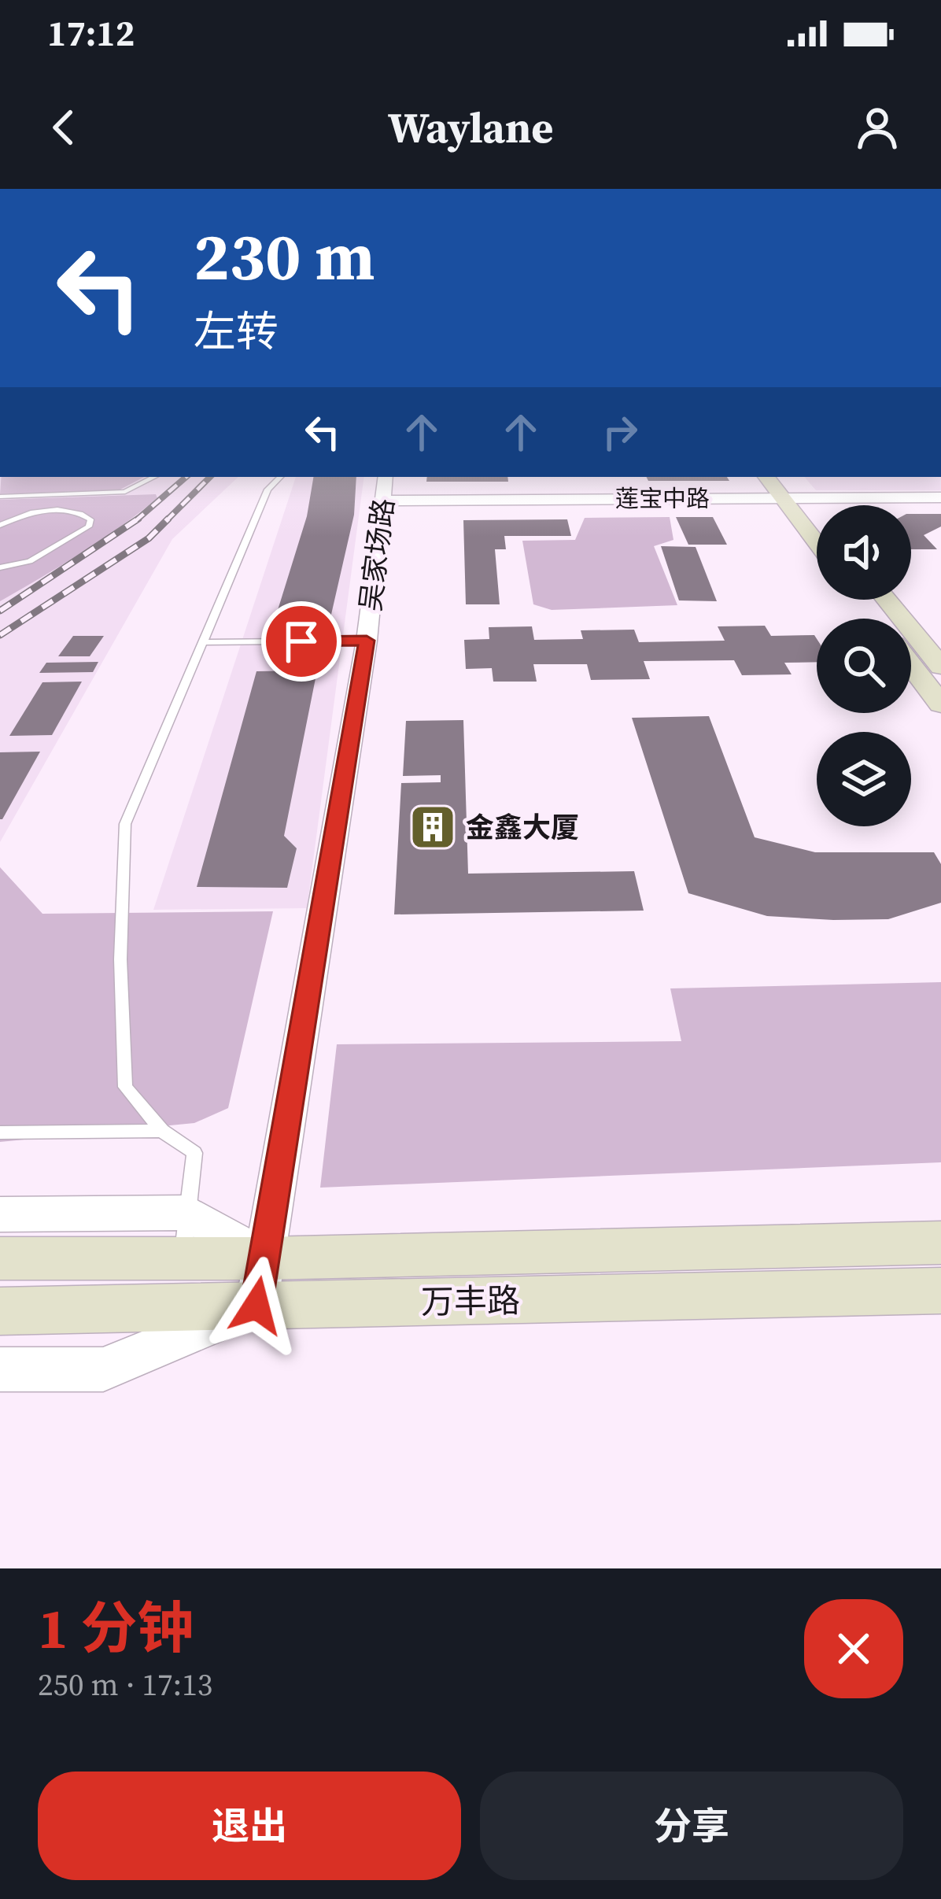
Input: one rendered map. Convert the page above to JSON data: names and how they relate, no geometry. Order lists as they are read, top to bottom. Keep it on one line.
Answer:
{"streets":{"main road":["万丰路"],"street":["莲宝中路","吴家场路"]},"crossings":[["莲宝中路","吴家场路"],["吴家场路","万丰路"]],"places":{"building":["金鑫大厦"]},"page":{"status":"17:12","header":"Waylane","turn":["230 m","左转"],"heading":["1 分钟","250 m · 17:13"],"buttons":["退出","分享"]}}
